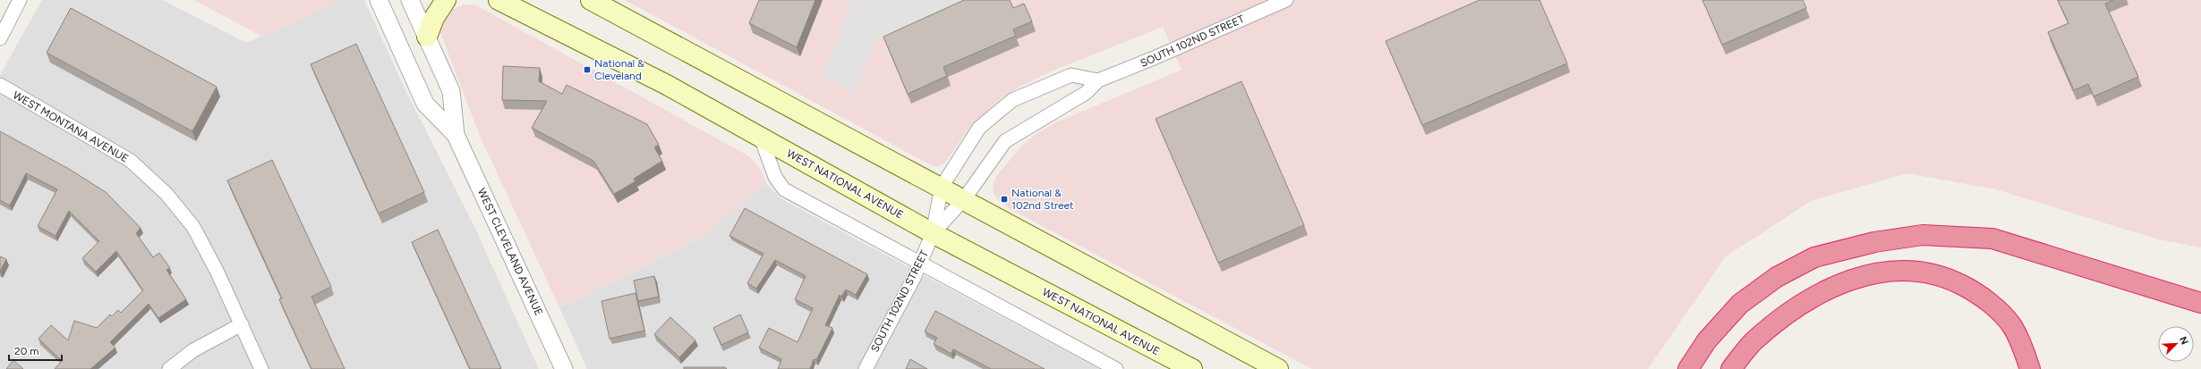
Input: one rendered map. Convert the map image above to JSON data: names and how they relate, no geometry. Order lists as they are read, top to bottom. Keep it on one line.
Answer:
{"streets":{"main road":["WEST NATIONAL AVENUE"],"street":["SOUTH 102ND STREET","WEST MONTANA AVENUE","WEST CLEVELAND AVENUE"]},"crossings":[["SOUTH 102ND STREET","WEST NATIONAL AVENUE"]],"places":{"transit":["National & Cleveland","National & 102nd Street"]},"scale_bar":"20 m","north":"top right"}
